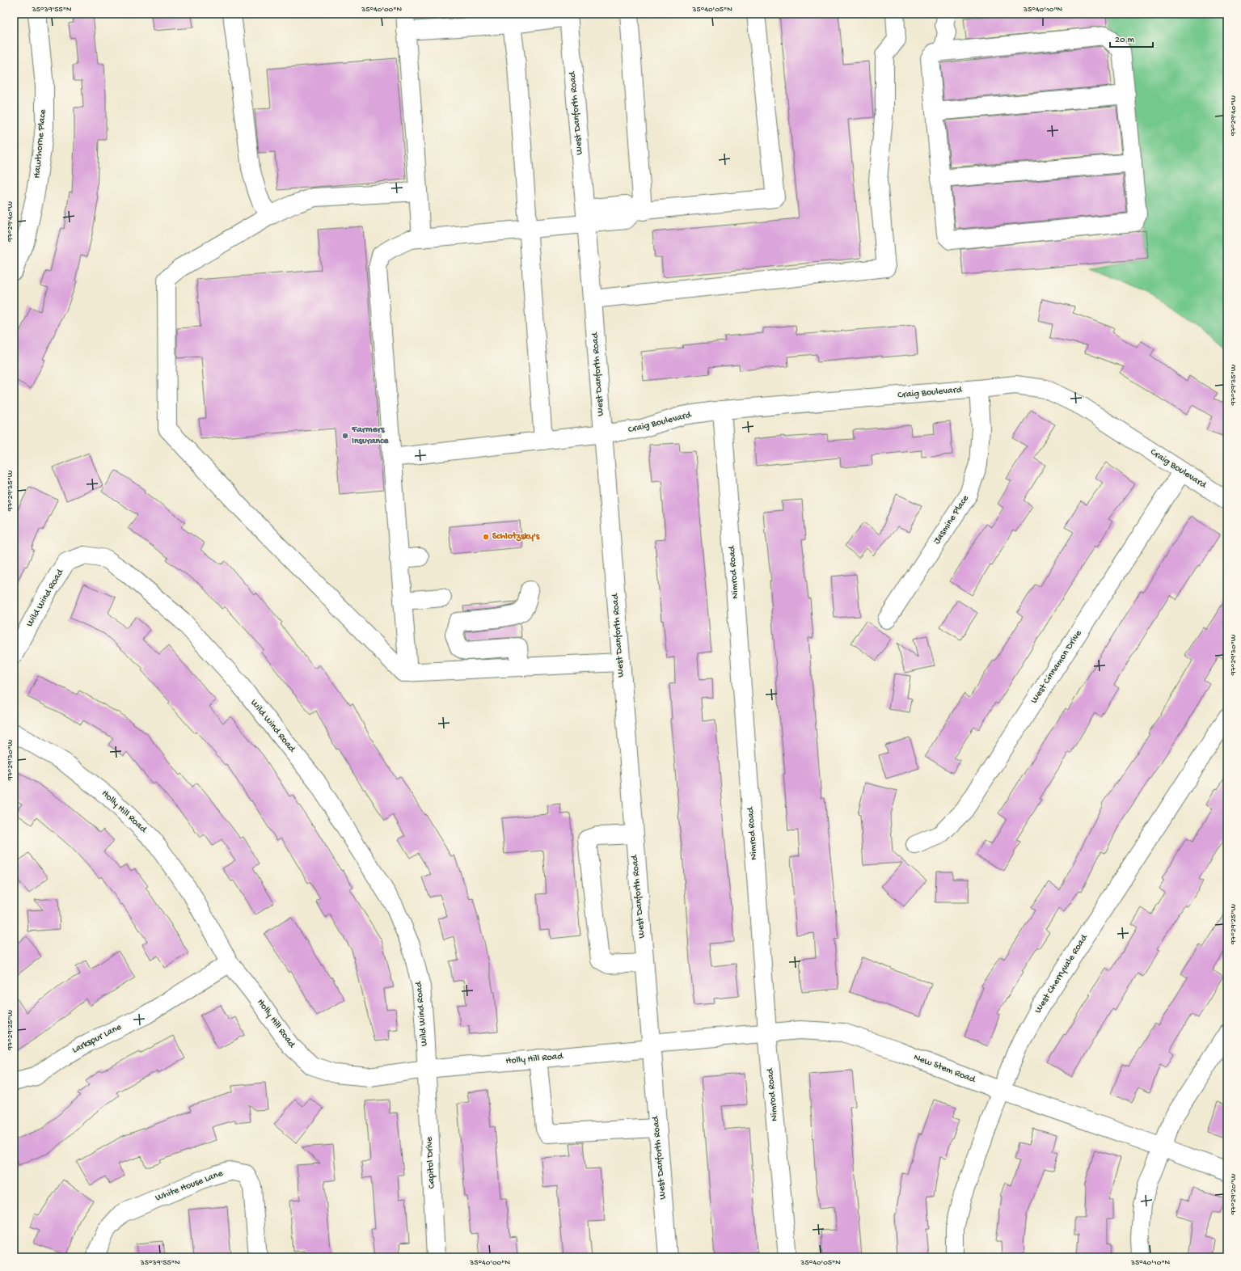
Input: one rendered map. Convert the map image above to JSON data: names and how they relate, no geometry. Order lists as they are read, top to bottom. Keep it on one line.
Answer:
{"streets":{"street":["West Danforth Road","Hawthorne Place","Craig Boulevard","Jasmine Place","Nimrod Road","Wild Wind Road","West Cinnamon Drive","Holly Hill Road","West Cherryvale Road","Larkspur Lane","New Stem Road","Capitol Drive","White House Lane"]},"crossings":[["West Danforth Road","Craig Boulevard"],["West Danforth Road","Holly Hill Road"],["West Danforth Road","New Stem Road"],["Craig Boulevard","Jasmine Place"],["Craig Boulevard","Nimrod Road"],["Craig Boulevard","West Cinnamon Drive"],["Nimrod Road","New Stem Road"],["Wild Wind Road","Holly Hill Road"],["Wild Wind Road","Capitol Drive"],["Holly Hill Road","Larkspur Lane"],["Holly Hill Road","New Stem Road"],["Holly Hill Road","Capitol Drive"],["West Cherryvale Road","New Stem Road"]],"places":["Farmers Insurance","Schlotzsky's"],"scale_bar":"20 m","coordinates":["35°39'55\"N","35°40'00\"N","35°40'05\"N","35°40'10\"N","97°29'40\"W","97°29'35\"W","97°29'30\"W","97°29'25\"W","97°29'20\"W"]}
